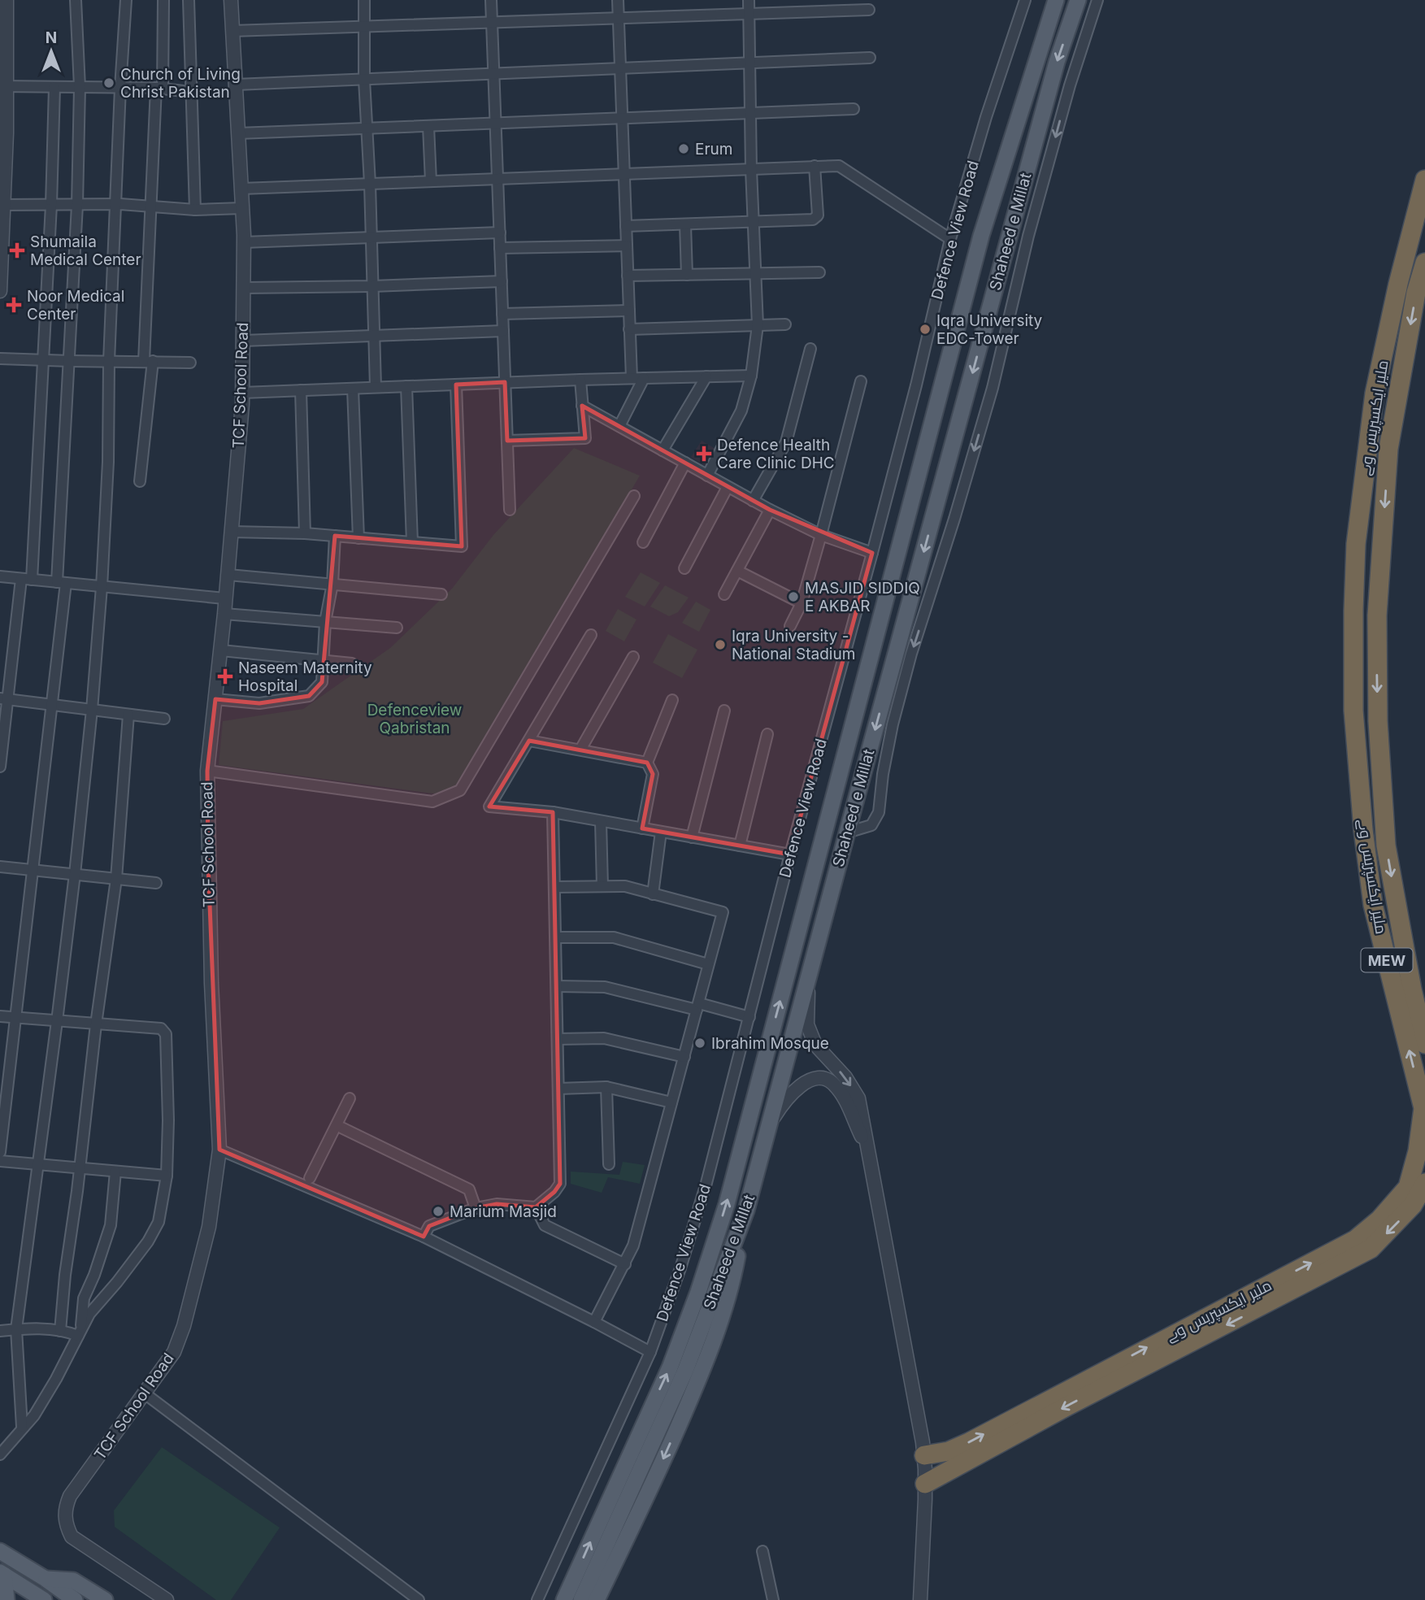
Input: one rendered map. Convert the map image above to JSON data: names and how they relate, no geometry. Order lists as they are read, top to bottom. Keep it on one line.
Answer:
{"streets":{"highway":["ملیر ایکسپریس وے","MEW"],"main road":["Shaheed e Millat"],"street":["Defence View Road","TCF School Road"]},"parks":["Defenceview Qabristan"],"places":{"other":["Church of Living Christ Pakistan","Erum","Iqra University EDC-Tower","MASJID SIDDIQ E AKBAR","Iqra University - National Stadium","Ibrahim Mosque","Marium Masjid"],"health":["Shumaila Medical Center","Noor Medical Center","Defence Health Care Clinic DHC","Naseem Maternity Hospital"]},"north":"top"}
